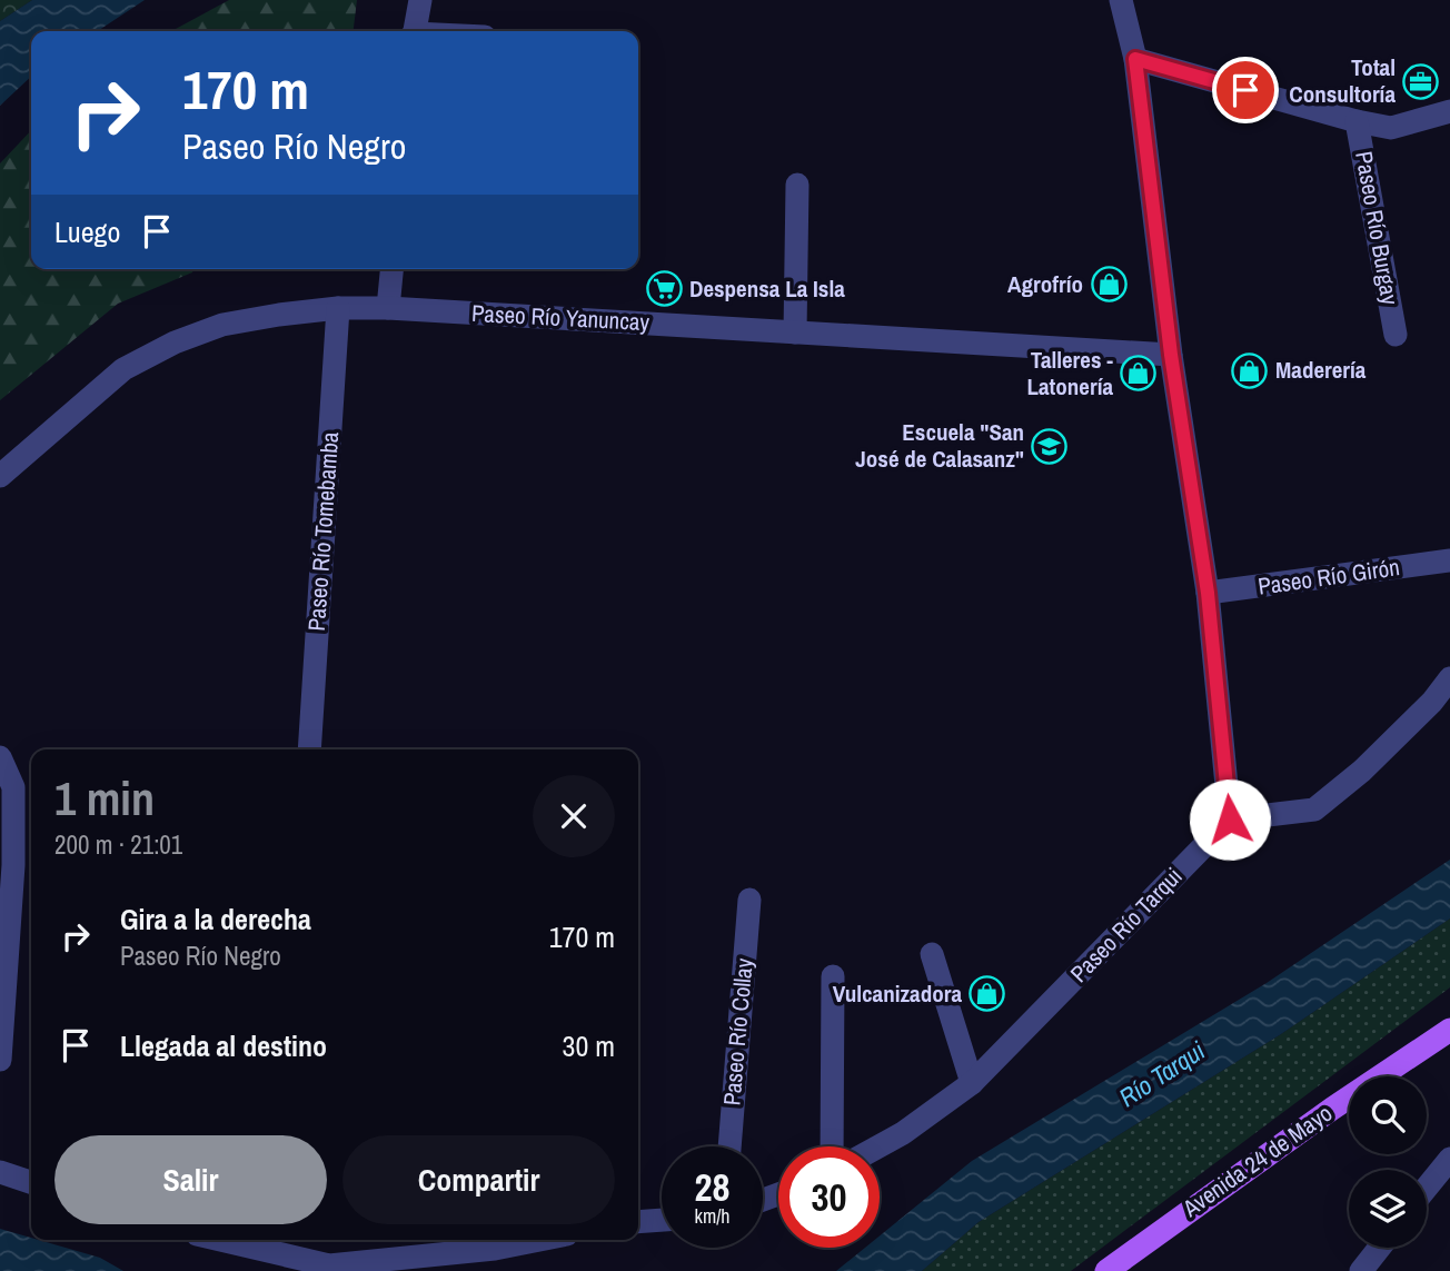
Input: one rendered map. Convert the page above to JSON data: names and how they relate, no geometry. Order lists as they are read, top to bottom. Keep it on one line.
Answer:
{"streets":{"main road":["Avenida 24 de Mayo"],"street":["Paseo Río Burgay","Paseo Río Yanuncay","Paseo Río Tomebamba","Paseo Río Girón","Paseo Río Tarqui","Paseo Río Collay"]},"crossings":[["Paseo Río Yanuncay","Paseo Río Tomebamba"]],"water":["Río Tarqui"],"places":{"office":["Total Consultoría"],"shop":["Agrofrío","Maderería","Talleres - Latonería","Vulcanizadora"],"supermarket":["Despensa La Isla"],"school or university":["Escuela \"San José de Calasanz\""]},"page":{"turn":["170 m","Paseo Río Negro"],"then":"Luego","heading":["1 min","200 m · 21:01"],"list":[{"name":"Gira a la derecha","note":"Paseo Río Negro","value":"170 m"},{"name":"Llegada al destino","value":"30 m"}],"buttons":["Salir","Compartir"],"speed":"28 km/h","limit":"30"}}
